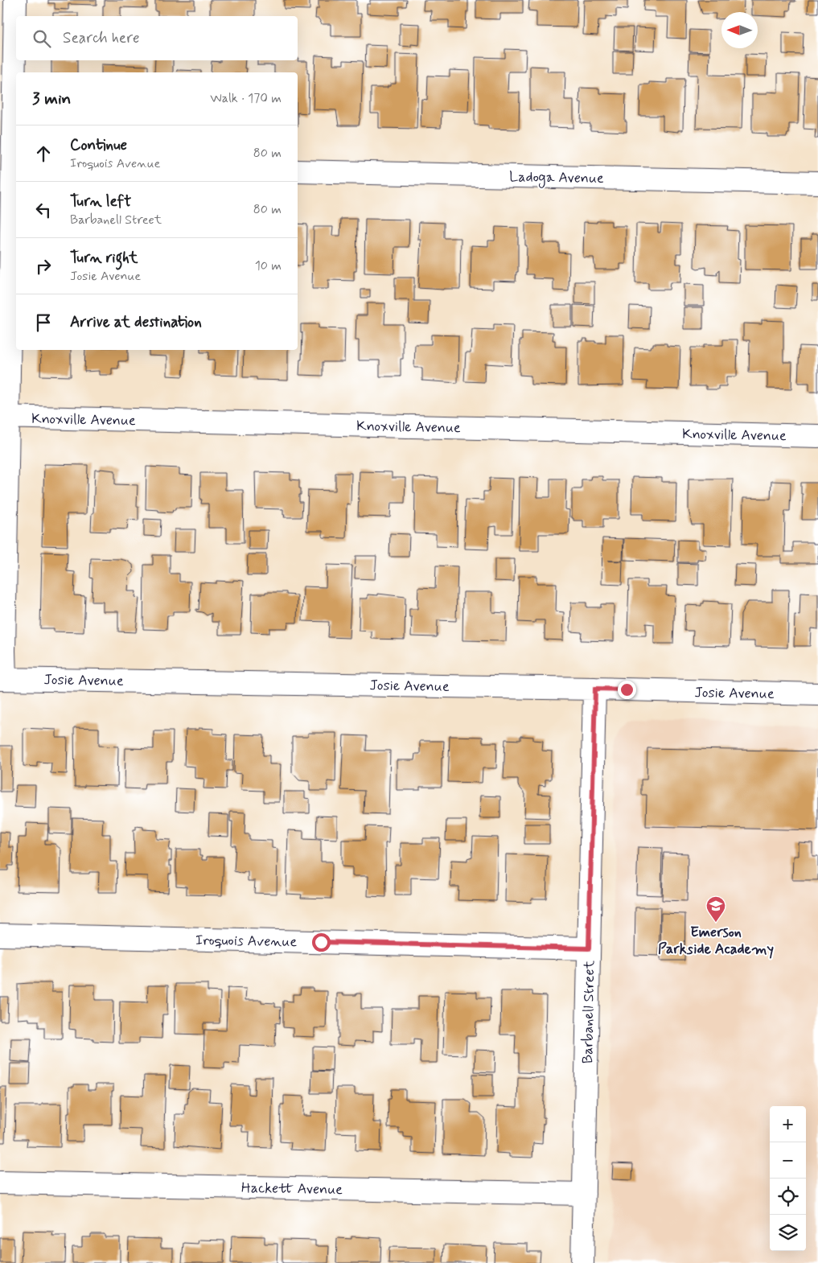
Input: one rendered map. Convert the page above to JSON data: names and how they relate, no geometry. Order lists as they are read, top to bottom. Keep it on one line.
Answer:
{"streets":{"street":["Ladoga Avenue","Knoxville Avenue","Josie Avenue","Iroquois Avenue","Barbanell Street","Hackett Avenue"]},"crossings":[["Josie Avenue","Barbanell Street"],["Iroquois Avenue","Barbanell Street"],["Barbanell Street","Hackett Avenue"]],"places":{"school or university":["Emerson Parkside Academy"]},"north":"left","page":{"search":"Search here","heading":["3 min","Walk · 170 m"],"list":[["Continue","Iroquois Avenue","80 m"],["Turn left","Barbanell Street","80 m"],["Turn right","Josie Avenue","10 m"],"Arrive at destination"],"map_buttons":["+","−"]}}
